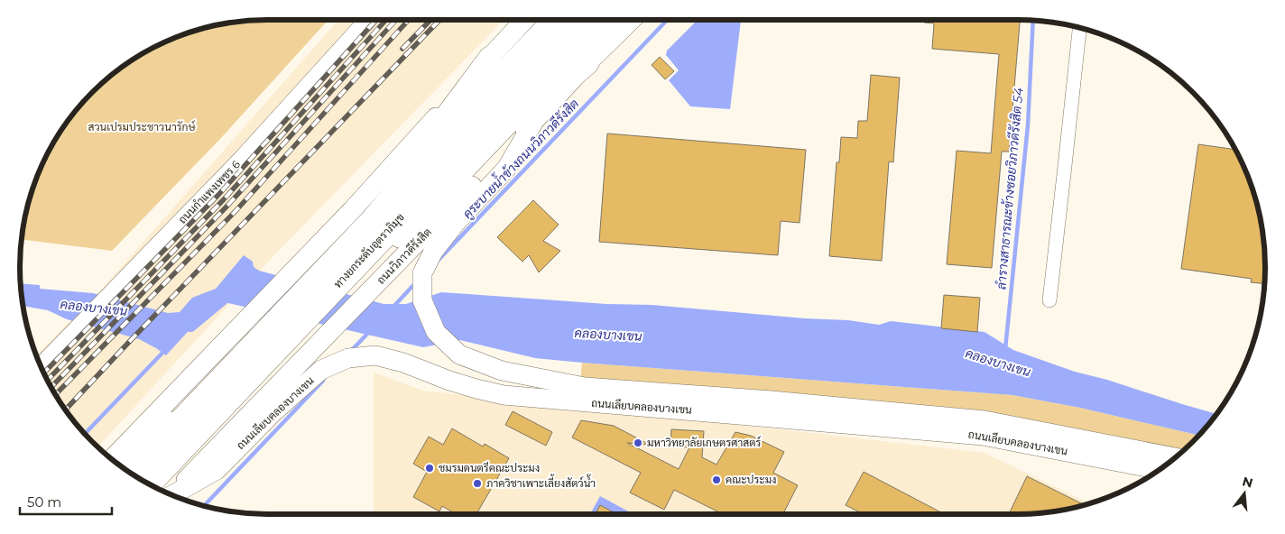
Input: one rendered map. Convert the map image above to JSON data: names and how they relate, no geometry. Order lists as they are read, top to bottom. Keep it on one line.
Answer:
{"streets":{"highway":["ทางยกระดับอุตราภิมุข","ถนนวิภาวดีรังสิต"],"main road":["ถนนเลียบคลองบางเขน"],"street":["ถนนกำแพงเพชร 6"]},"crossings":[["ถนนวิภาวดีรังสิต","ถนนเลียบคลองบางเขน"]],"water":["คูระบายน้ำข้างถนนวิภาวดีรังสิต","ลำรางสาธารณะข้างซอยวิภาวดีรังสิต 54","คลองบางเขน"],"parks":["สวนเปรมประชาวนารักษ์"],"places":["มหาวิทยาลัยเกษตรศาสตร์","ชมรมดนตรีคณะประมง","คณะประมง","ภาควิชาเพาะเลี้ยงสัตว์น้ำ"],"scale_bar":"50 m","north":"top"}
